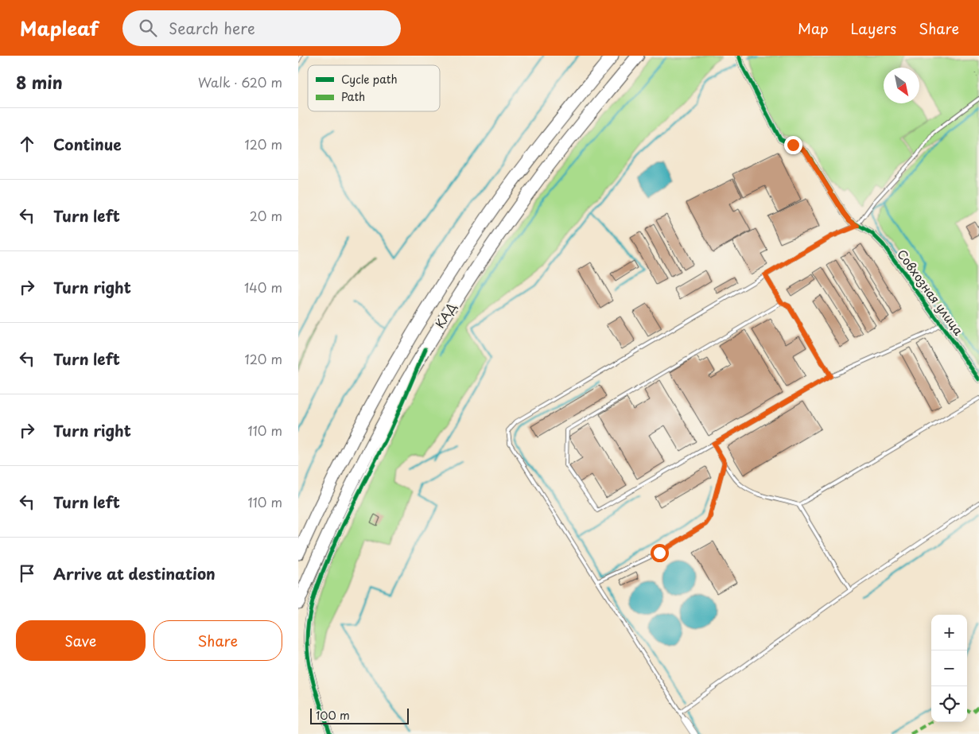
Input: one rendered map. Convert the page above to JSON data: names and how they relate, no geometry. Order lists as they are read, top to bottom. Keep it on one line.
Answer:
{"streets":{"highway":["КАД"],"street":["Совхозная улица"]},"legend":["Cycle path","Path"],"scale_bar":"100 m","north":"bottom right","page":{"header":"Mapleaf","search":"Search here","nav":["Map","Layers","Share"],"heading":["8 min","Walk · 620 m"],"list":[["Continue","120 m"],["Turn left","20 m"],["Turn right","140 m"],["Turn left","120 m"],["Turn right","110 m"],["Turn left","110 m"],"Arrive at destination"],"buttons":["Save","Share"],"map_buttons":["+","−"],"scale":"100 m"}}
